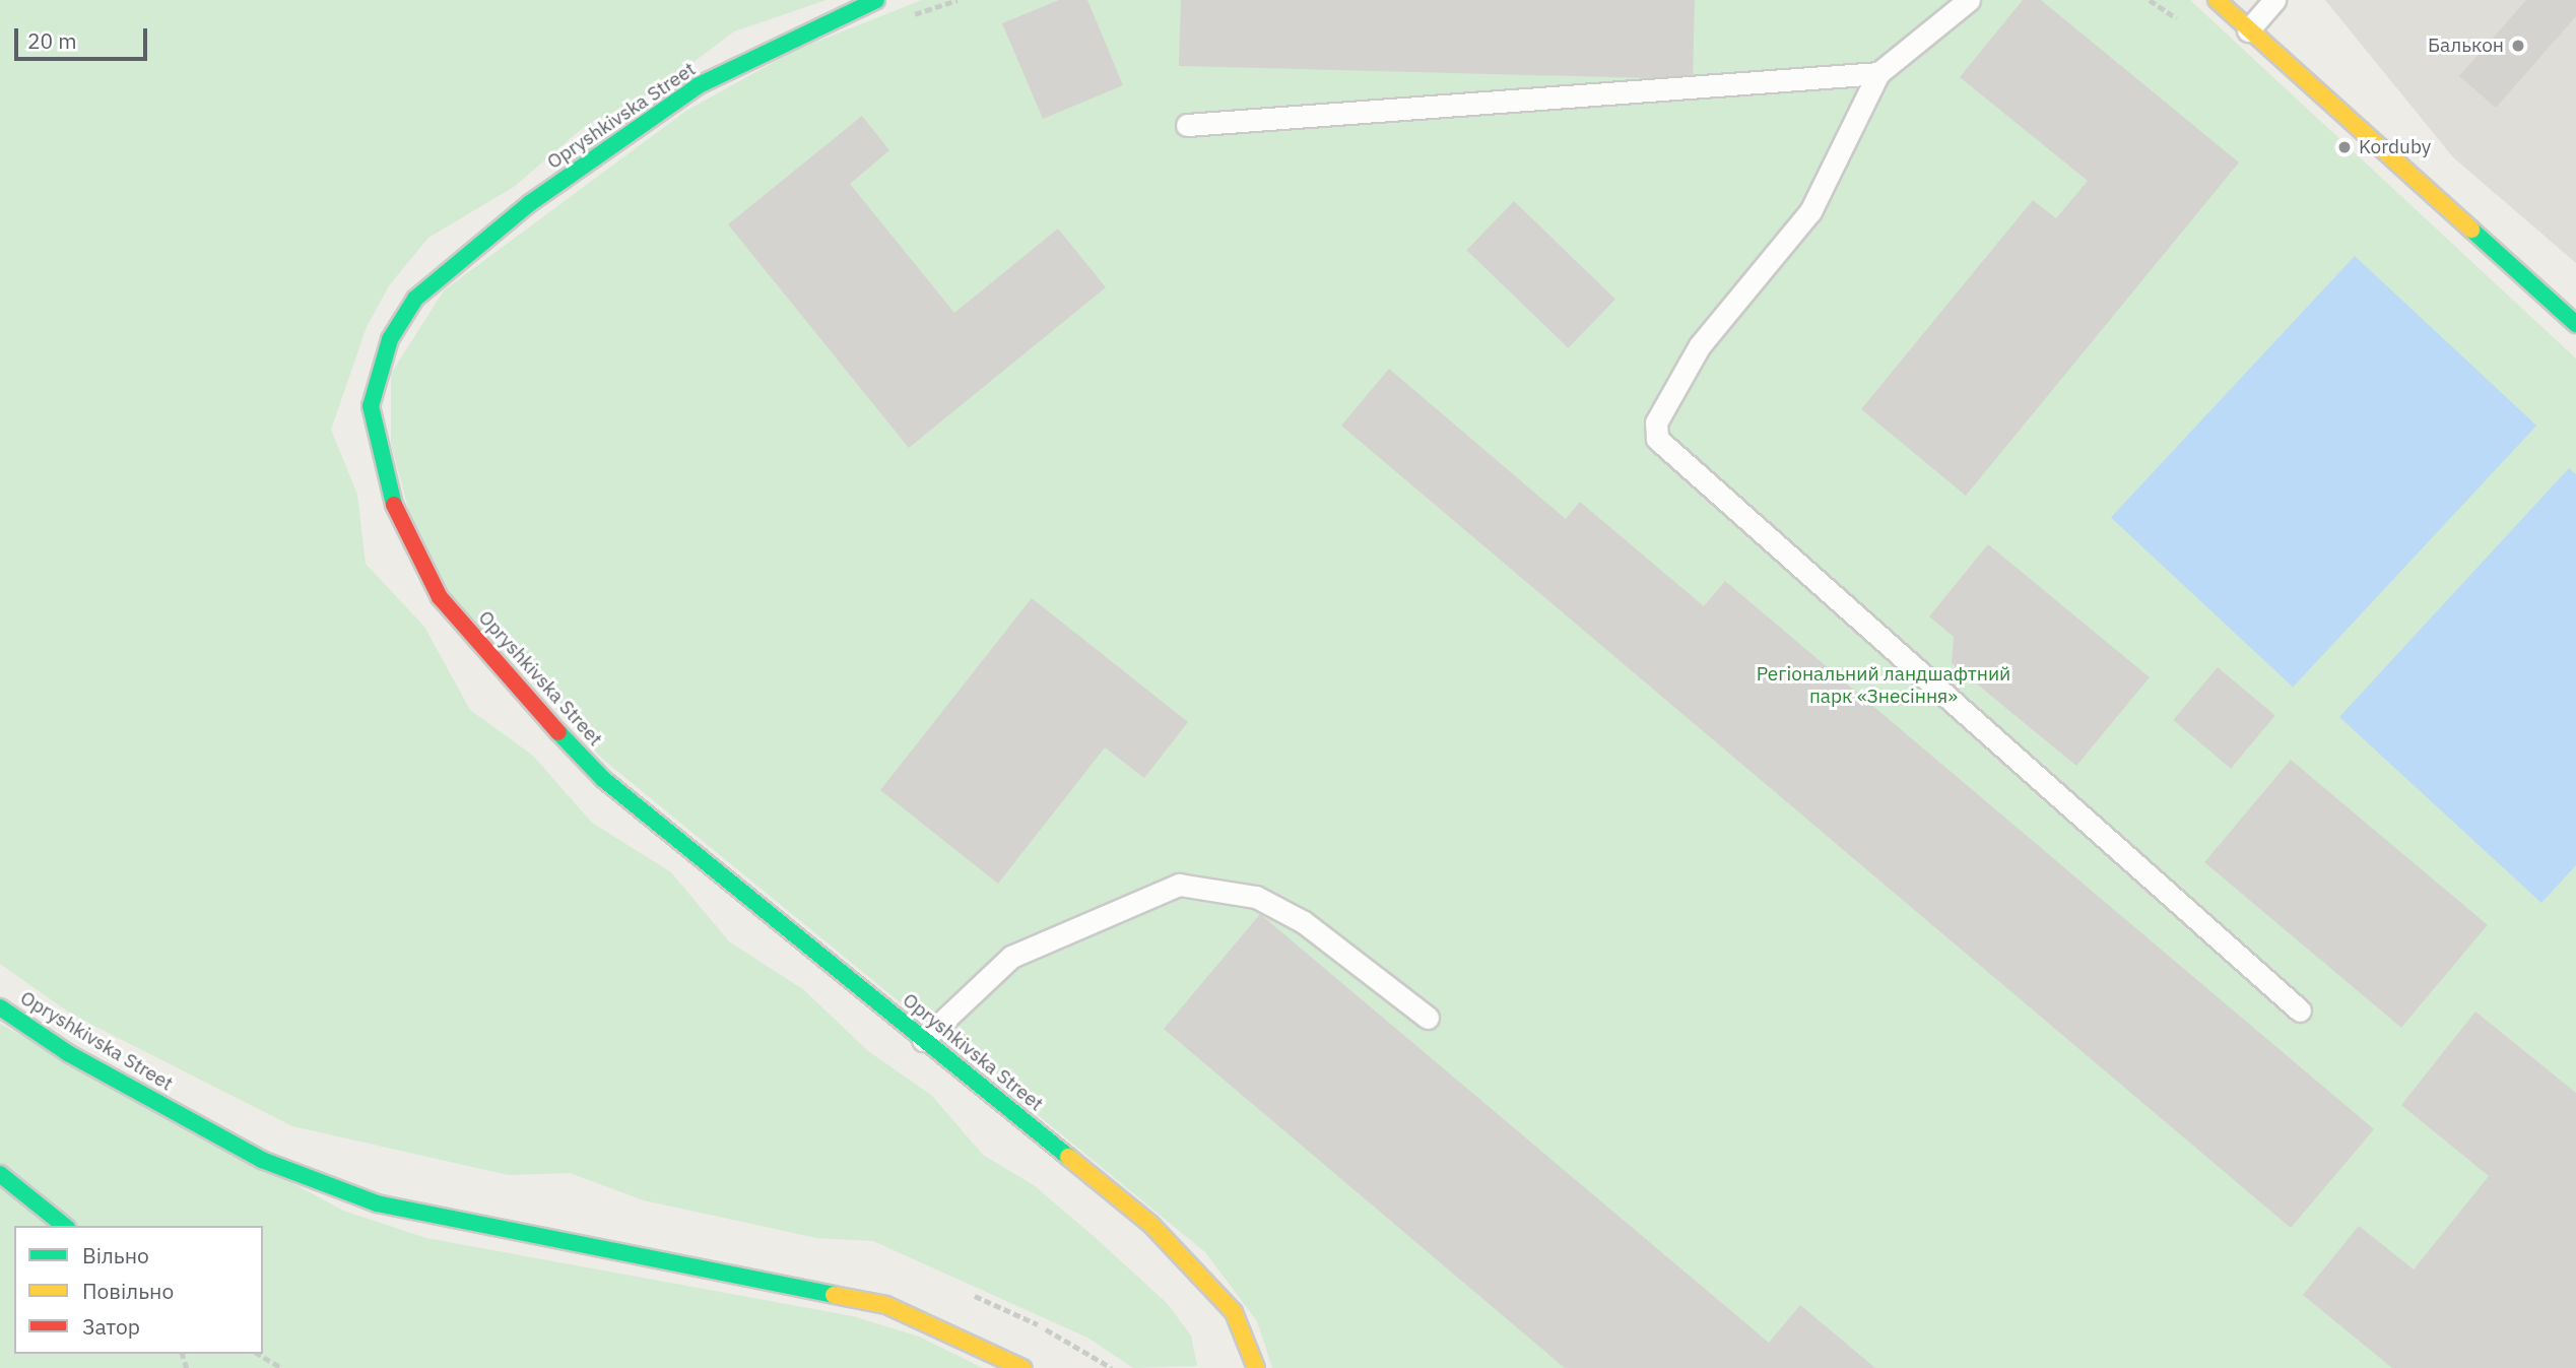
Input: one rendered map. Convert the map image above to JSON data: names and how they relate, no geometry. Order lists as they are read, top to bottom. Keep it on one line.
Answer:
{"streets":{"main road":["Opryshkivska Street"]},"parks":["Регіональний ландшафтний парк «Знесіння»"],"places":["Балькон","Korduby"],"legend":["Вільно","Повільно","Затор"],"scale_bar":"20 m"}
